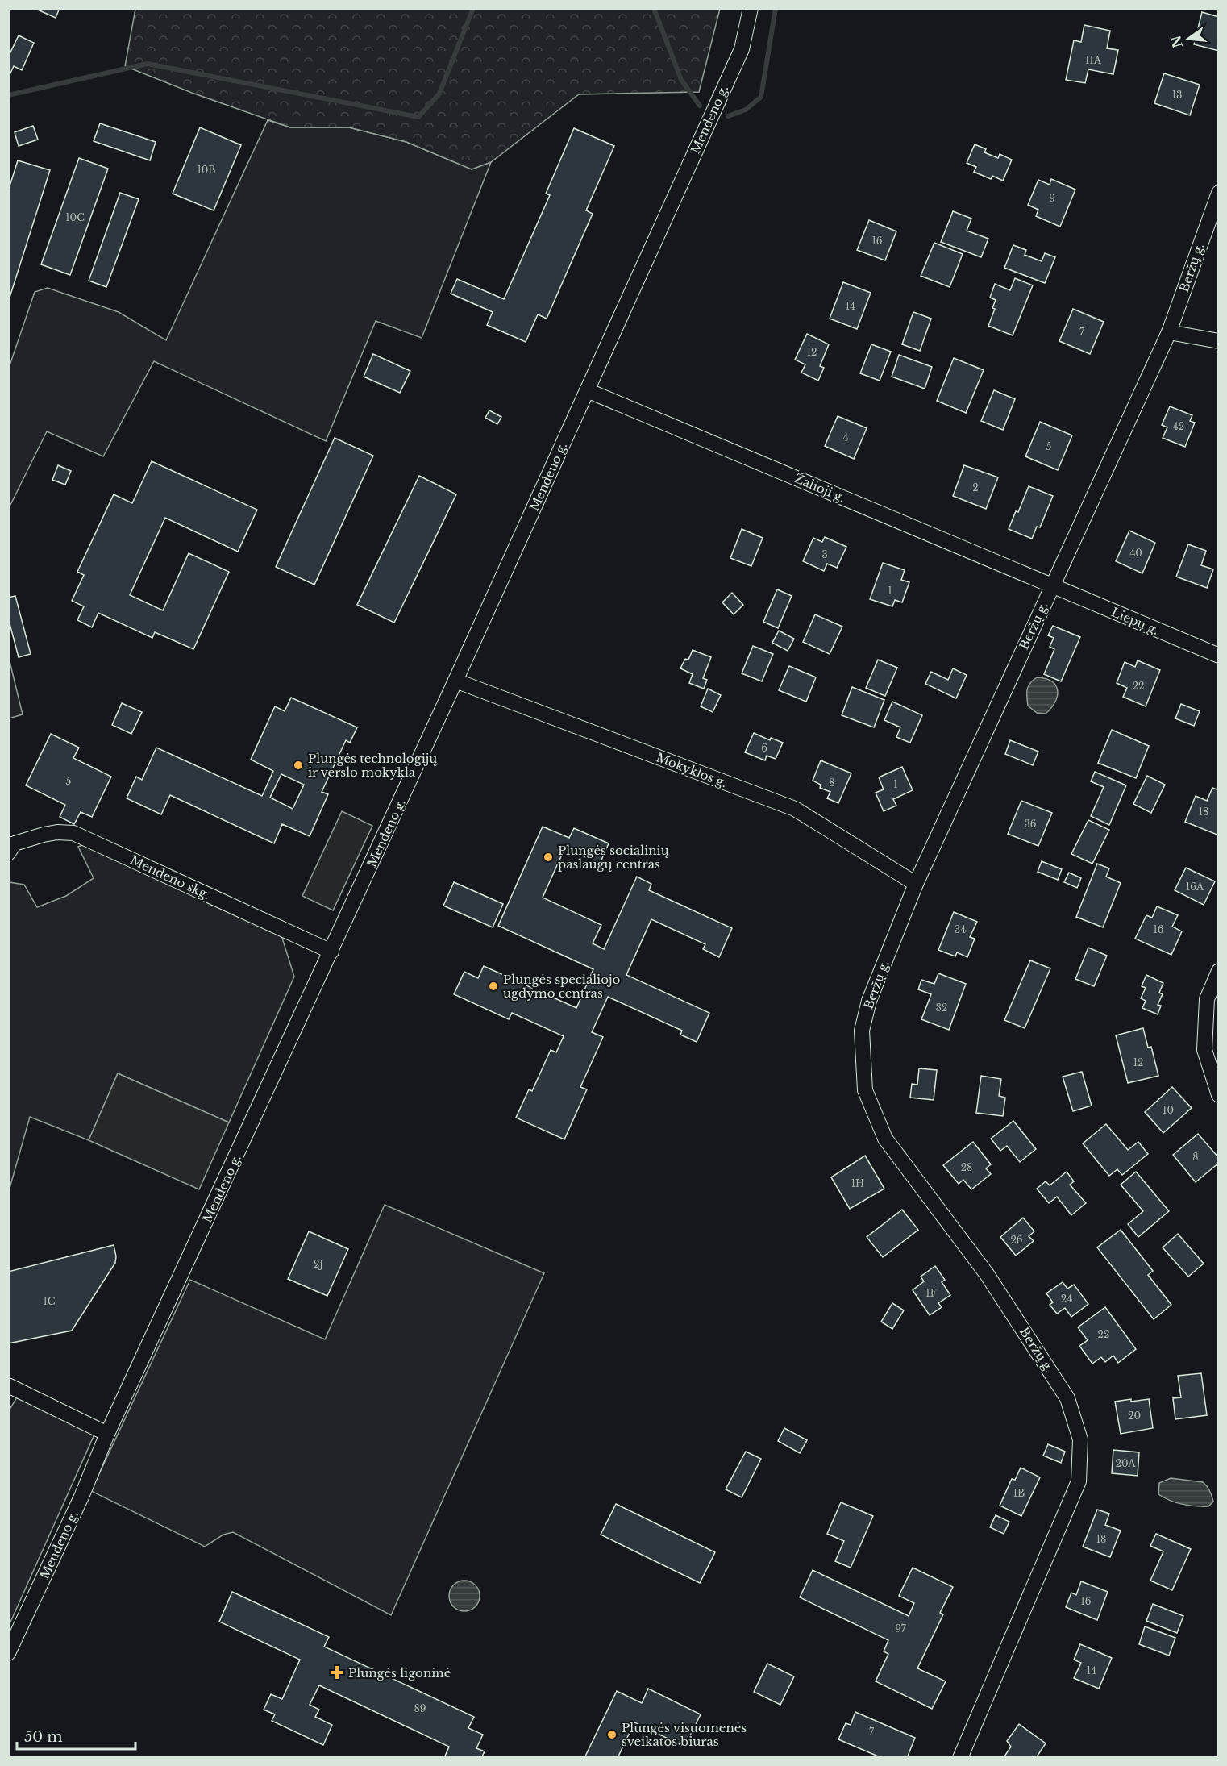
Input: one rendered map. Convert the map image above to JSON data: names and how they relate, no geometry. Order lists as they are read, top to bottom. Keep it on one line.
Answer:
{"streets":{"street":["Mendeno g.","Beržų g.","Žalioji g.","Liepų g.","Mokyklos g.","Mendeno skg."]},"crossings":[["Mendeno g.","Žalioji g."],["Mendeno g.","Mokyklos g."],["Mendeno g.","Mendeno skg."],["Beržų g.","Žalioji g."],["Beržų g.","Liepų g."],["Beržų g.","Mokyklos g."],["Žalioji g.","Liepų g."]],"places":{"other":["Plungės technologijų ir verslo mokykla","Plungės socialinių paslaugų centras","Plungės specialiojo ugdymo centras","Plungės visuomenės sveikatos biuras"],"health":["Plungės ligoninė"]},"house_numbers":["11A","13","10B","9","10C","16","14","7","12","42","4","5","2","40","3","1","22","6","5","8","1","18","36","16A","34","16","32","12","10","8","28","1H","26","2J","1F","24","1C","22","20","20A","1B","18","16","97","14","89","7"],"scale_bar":"50 m","north":"left"}
